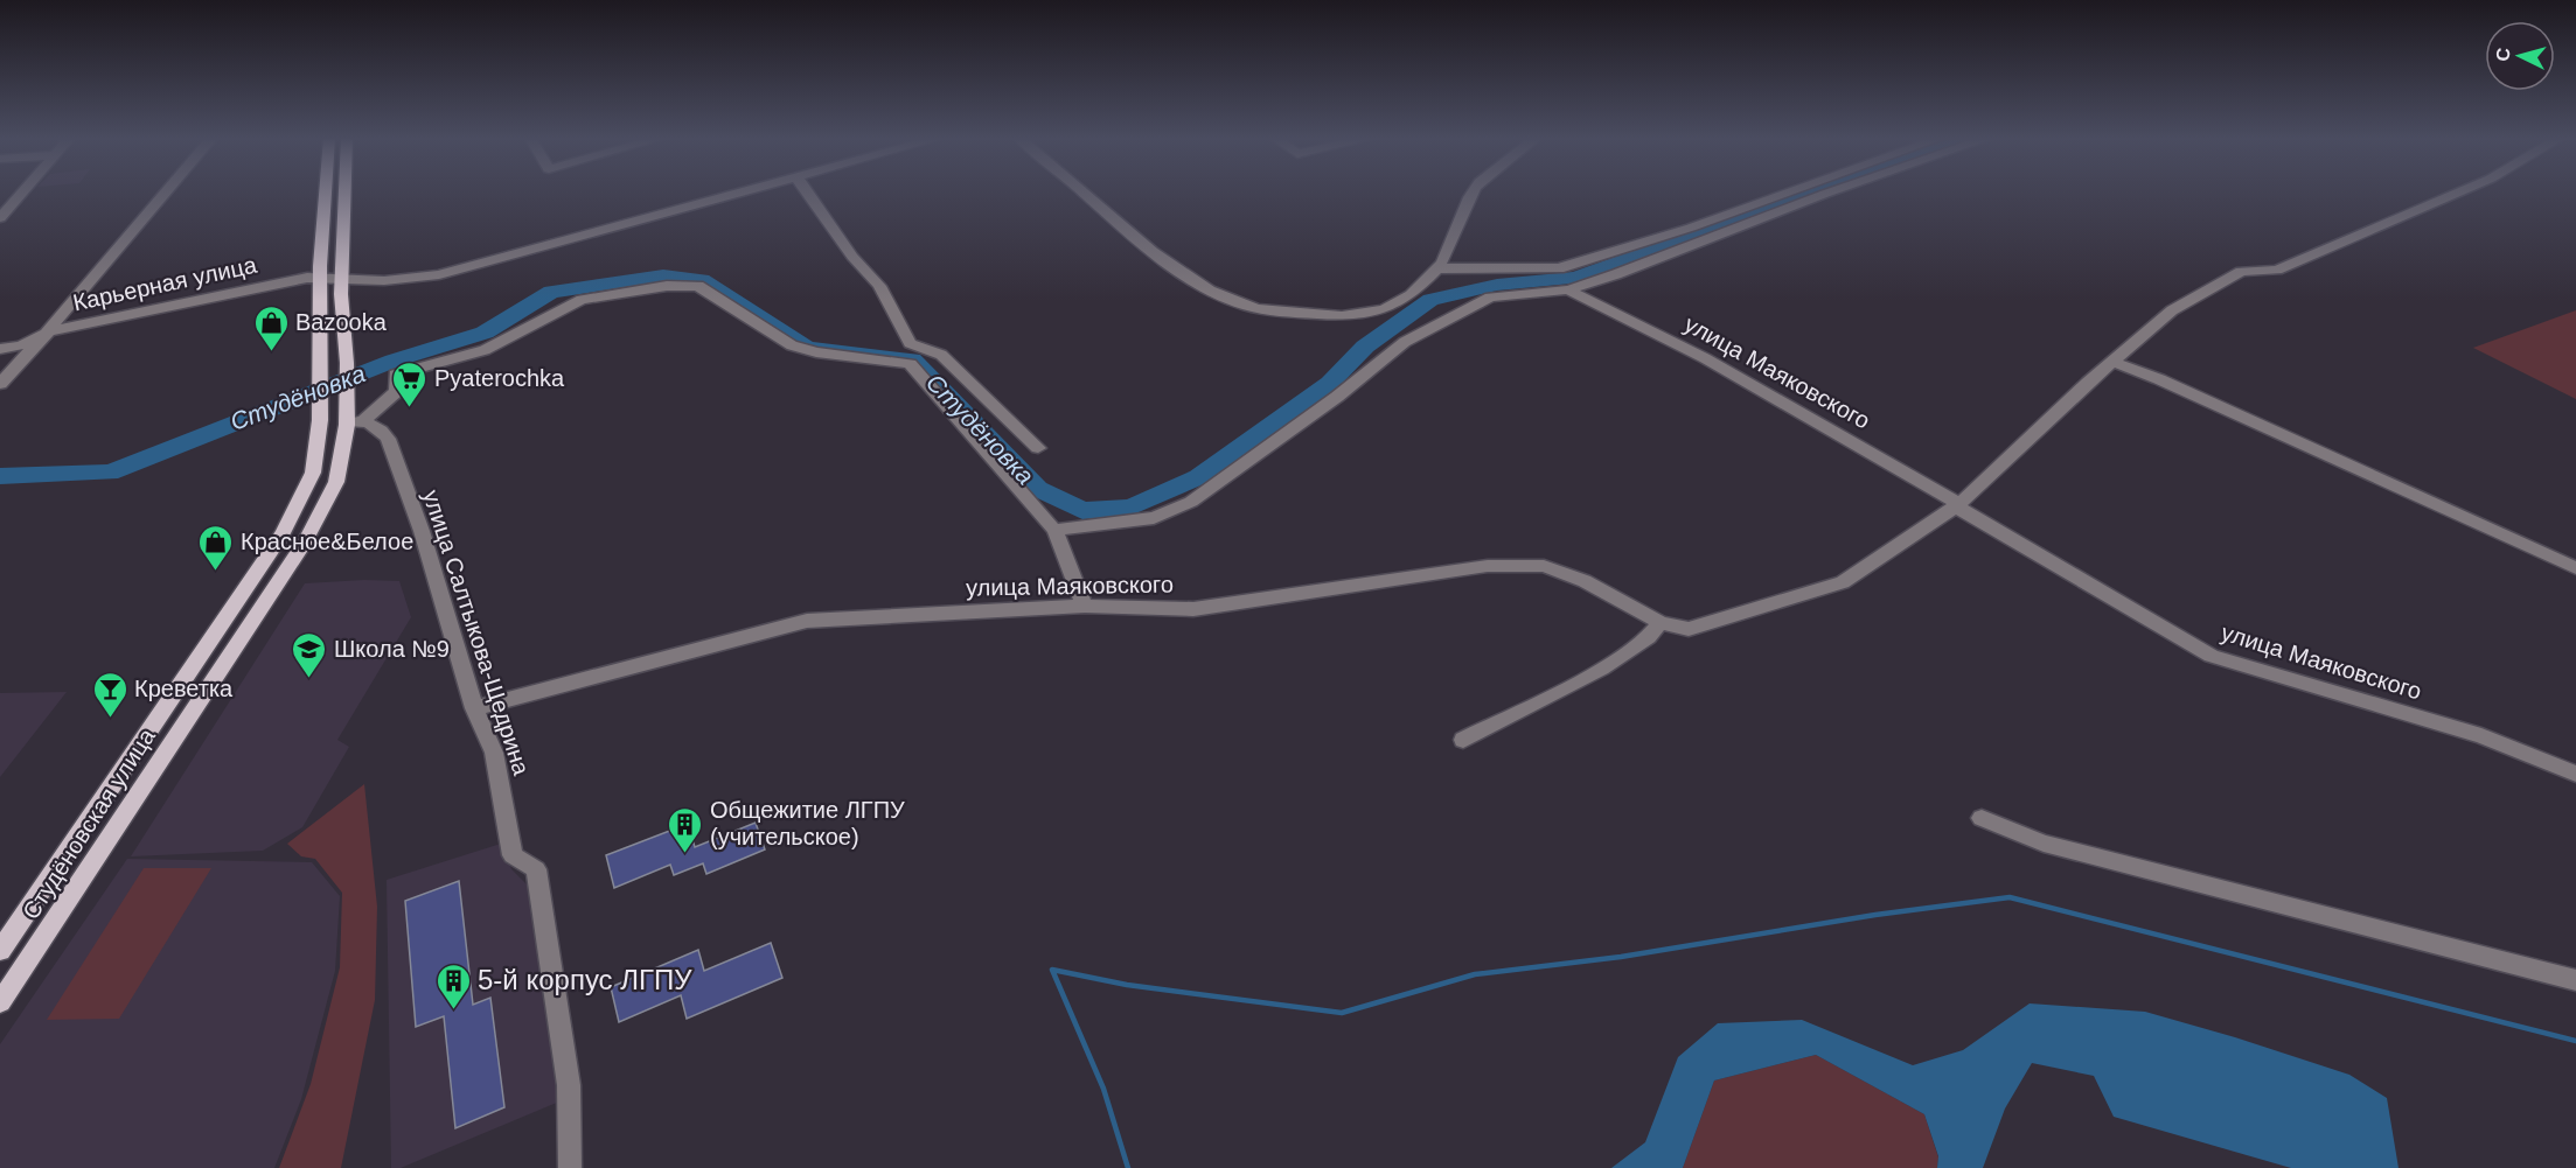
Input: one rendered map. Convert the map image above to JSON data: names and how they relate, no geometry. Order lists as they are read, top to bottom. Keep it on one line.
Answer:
{"streets":{"main road":["Студёновская улица"],"street":["Карьерная улица","улица Маяковского","улица Салтыкова-Щедрина"]},"crossings":[["улица Маяковского","улица Салтыкова-Щедрина"],["улица Салтыкова-Щедрина","Студёновская улица"]],"water":["Студёновка"],"places":{"shop":["Bazooka","Красное&Белое"],"supermarket":["Pyaterochka"],"school or university":["Школа №9"],"bar":["Креветка"],"building":["Общежитие ЛГПУ (учительское)","5-й корпус ЛГПУ"]},"north":"left"}
